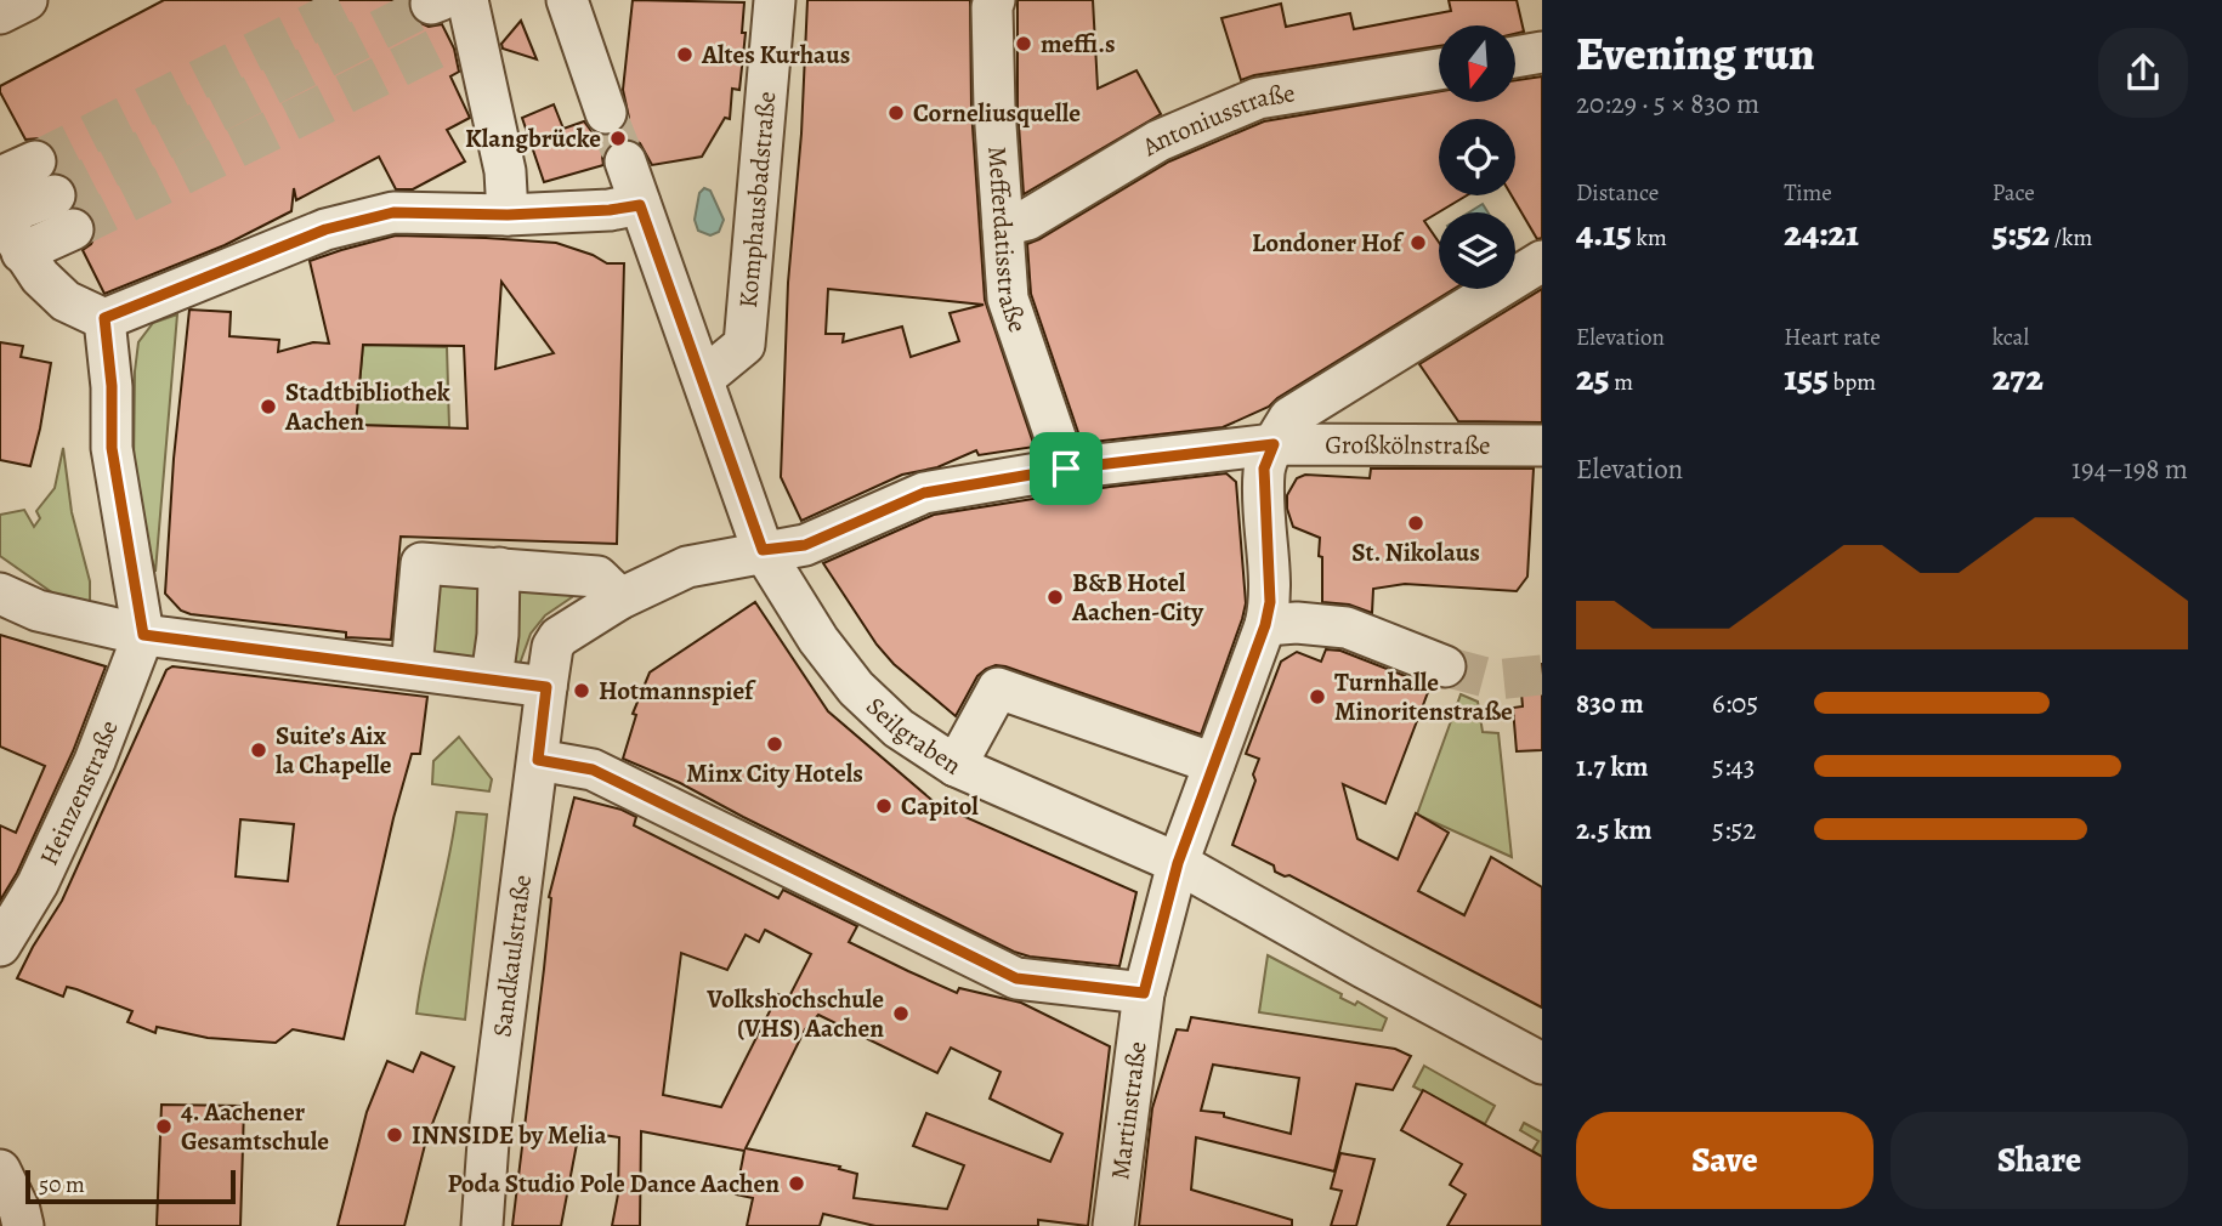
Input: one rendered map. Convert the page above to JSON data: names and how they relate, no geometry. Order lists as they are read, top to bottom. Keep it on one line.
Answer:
{"streets":{"street":["Antoniusstraße","Komphausbadstraße","Mefferdatisstraße","Großkölnstraße","Seilgraben","Heinzenstraße","Sandkaulstraße","Martinstraße"]},"crossings":[["Antoniusstraße","Mefferdatisstraße"],["Mefferdatisstraße","Großkölnstraße"],["Großkölnstraße","Seilgraben"],["Großkölnstraße","Sandkaulstraße"]],"places":["meffi.s","Altes Kurhaus","Corneliusquelle","Klangbrücke","Londoner Hof","Stadtbibliothek Aachen","St. Nikolaus","B&B Hotel Aachen-City","Hotmannspief","Turnhalle Minoritenstraße","Minx City Hotels","Suite’s Aix la Chapelle","Capitol","Volkshochschule (VHS) Aachen","4. Aachener Gesamtschule","INNSIDE by Melia","Poda Studio Pole Dance Aachen"],"scale_bar":"50 m","north":"bottom","page":{"heading":["Evening run","20:29 · 5 × 830 m"],"stats":[["Distance","4.15 km"],["Time","24:21"],["Pace","5:52 /km"],["Elevation","25 m"],["Heart rate","155 bpm"],["kcal","272"]],"chart":["Elevation","194–198 m"],"list":[{"name":"830 m","note":"6:05"},{"name":"1.7 km","note":"5:43"},{"name":"2.5 km","note":"5:52"}],"buttons":["Save","Share"],"scale":"50 m"}}
